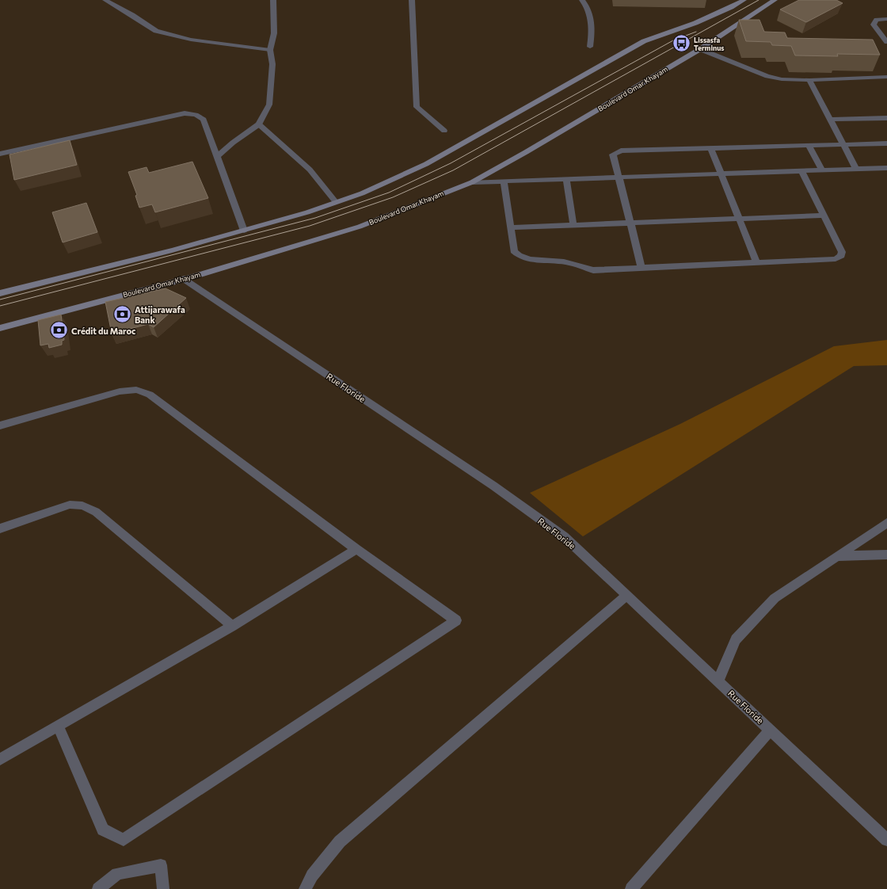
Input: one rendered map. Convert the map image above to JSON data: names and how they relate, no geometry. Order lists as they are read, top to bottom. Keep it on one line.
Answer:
{"streets":{"street":["Boulevard Omar Khayam","Rue Floride"]},"crossings":[["Boulevard Omar Khayam","Rue Floride"]],"places":{"bus stop":["Lissasfa Terminus"],"bank":["Attijarawafa Bank","Crédit du Maroc"]}}
